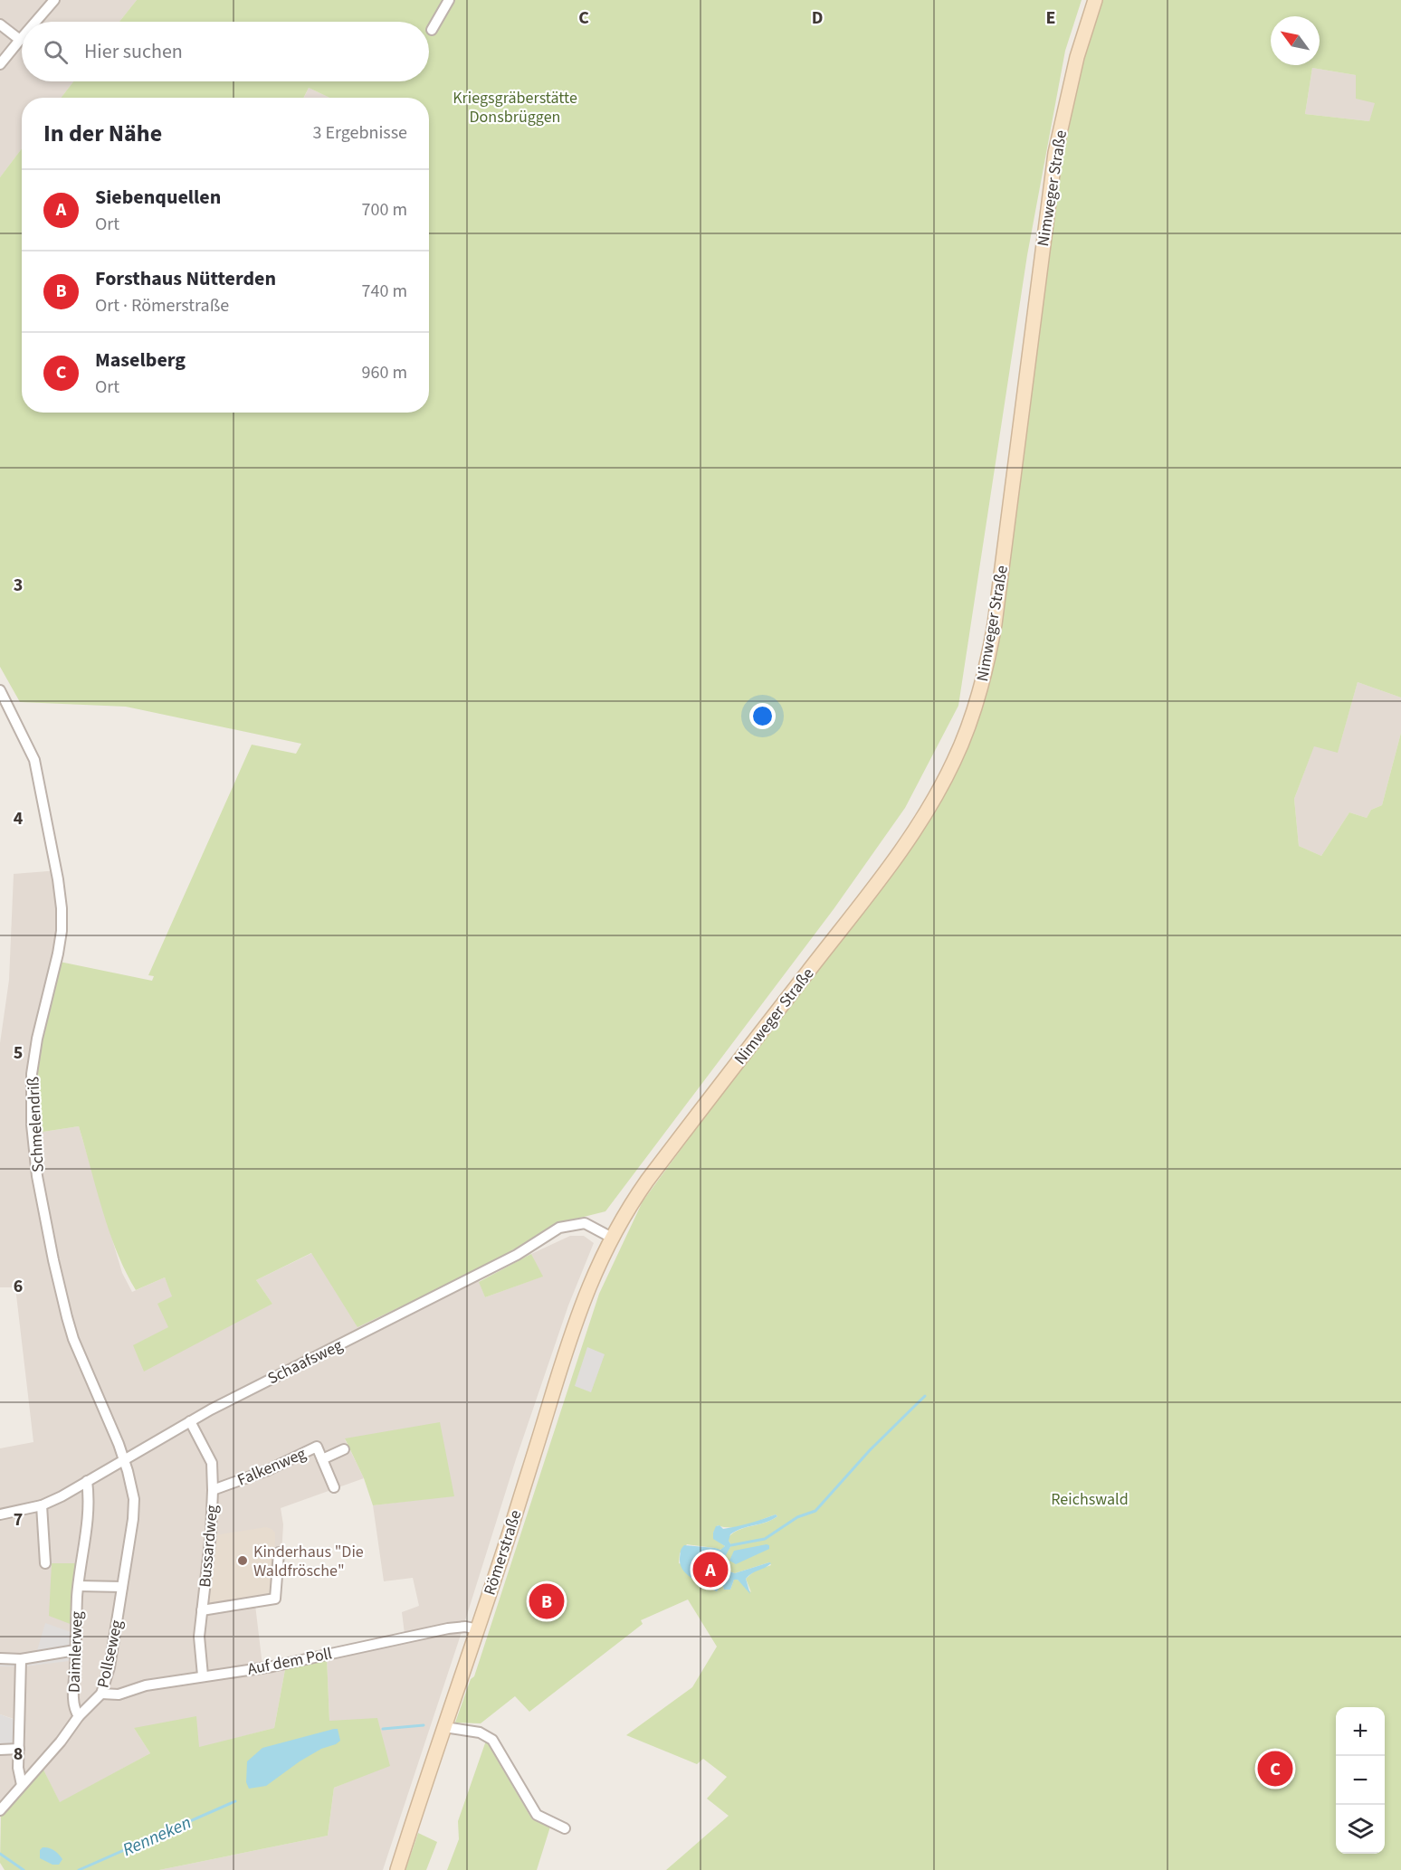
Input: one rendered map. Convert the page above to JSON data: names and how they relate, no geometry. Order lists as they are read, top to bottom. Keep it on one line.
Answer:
{"streets":{"main road":["Nimweger Straße","Römerstraße"],"street":["Schmelendriß","Schaafsweg","Falkenweg","Bussardweg","Daimlerweg","Pollseweg","Auf dem Poll"]},"crossings":[["Nimweger Straße","Schaafsweg"],["Nimweger Straße","Römerstraße"],["Schmelendriß","Schaafsweg"],["Schmelendriß","Pollseweg"],["Schaafsweg","Bussardweg"],["Schaafsweg","Römerstraße"],["Schaafsweg","Daimlerweg"],["Schaafsweg","Pollseweg"],["Falkenweg","Bussardweg"],["Bussardweg","Auf dem Poll"],["Römerstraße","Auf dem Poll"],["Daimlerweg","Pollseweg"],["Pollseweg","Auf dem Poll"]],"water":["Renneken"],"parks":["Kriegsgräberstätte Donsbrüggen","Reichswald"],"places":["Kinderhaus \"Die Waldfrösche\""],"north":"top left","page":{"search":"Hier suchen","heading":["In der Nähe","3 Ergebnisse"],"list":[{"mark":"A","name":"Siebenquellen","note":"Ort","value":"700 m"},{"mark":"B","name":"Forsthaus Nütterden","note":"Ort · Römerstraße","value":"740 m"},{"mark":"C","name":"Maselberg","note":"Ort","value":"960 m"}],"pins":["A","B","C"],"map_buttons":["+","−"]},"grid":{"columns":["C","D","E"],"rows":["3","4","5","6","7","8"]}}
